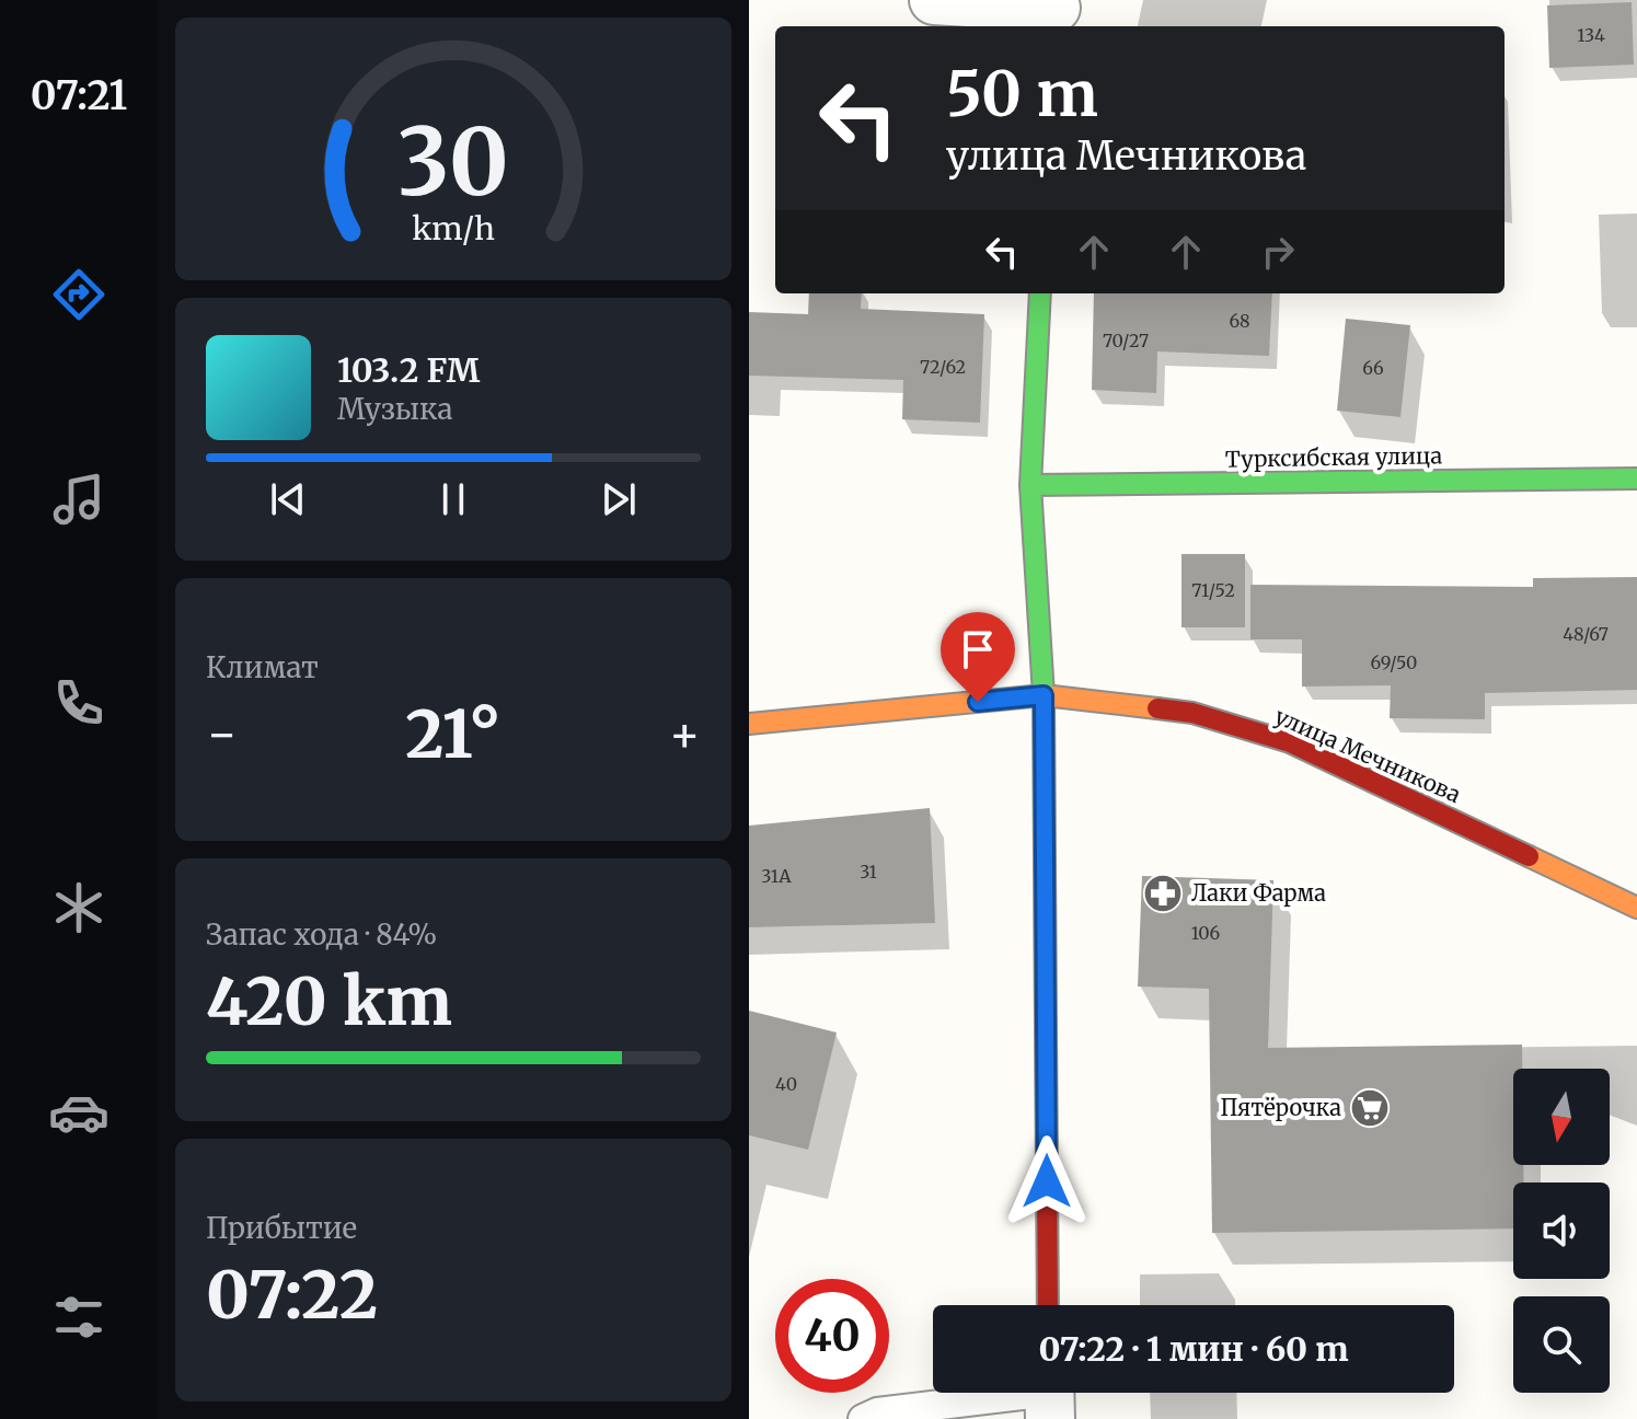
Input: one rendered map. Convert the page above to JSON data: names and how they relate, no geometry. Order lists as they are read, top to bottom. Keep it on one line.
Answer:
{"streets":{"street":["Турксибская улица","улица Мечникова"]},"places":{"pharmacy":["Лаки Фарма"],"supermarket":["Пятёрочка"]},"house_numbers":["134","68","70/27","72/62","66","71/52","48/67","69/50","31","31А","106","40"],"north":"bottom","page":{"tabs":"07:21","turn":["50 m","улица Мечникова"],"song":["103.2 FM","Музыка"],"tile":["Климат",["Запас хода · 84%","420 km"],["Прибытие","07:22"]],"heat":["−","21°","+"],"limit":"40","trip":"07:22 · 1 мин · 60 m","gauge":["30","km/h"]}}
